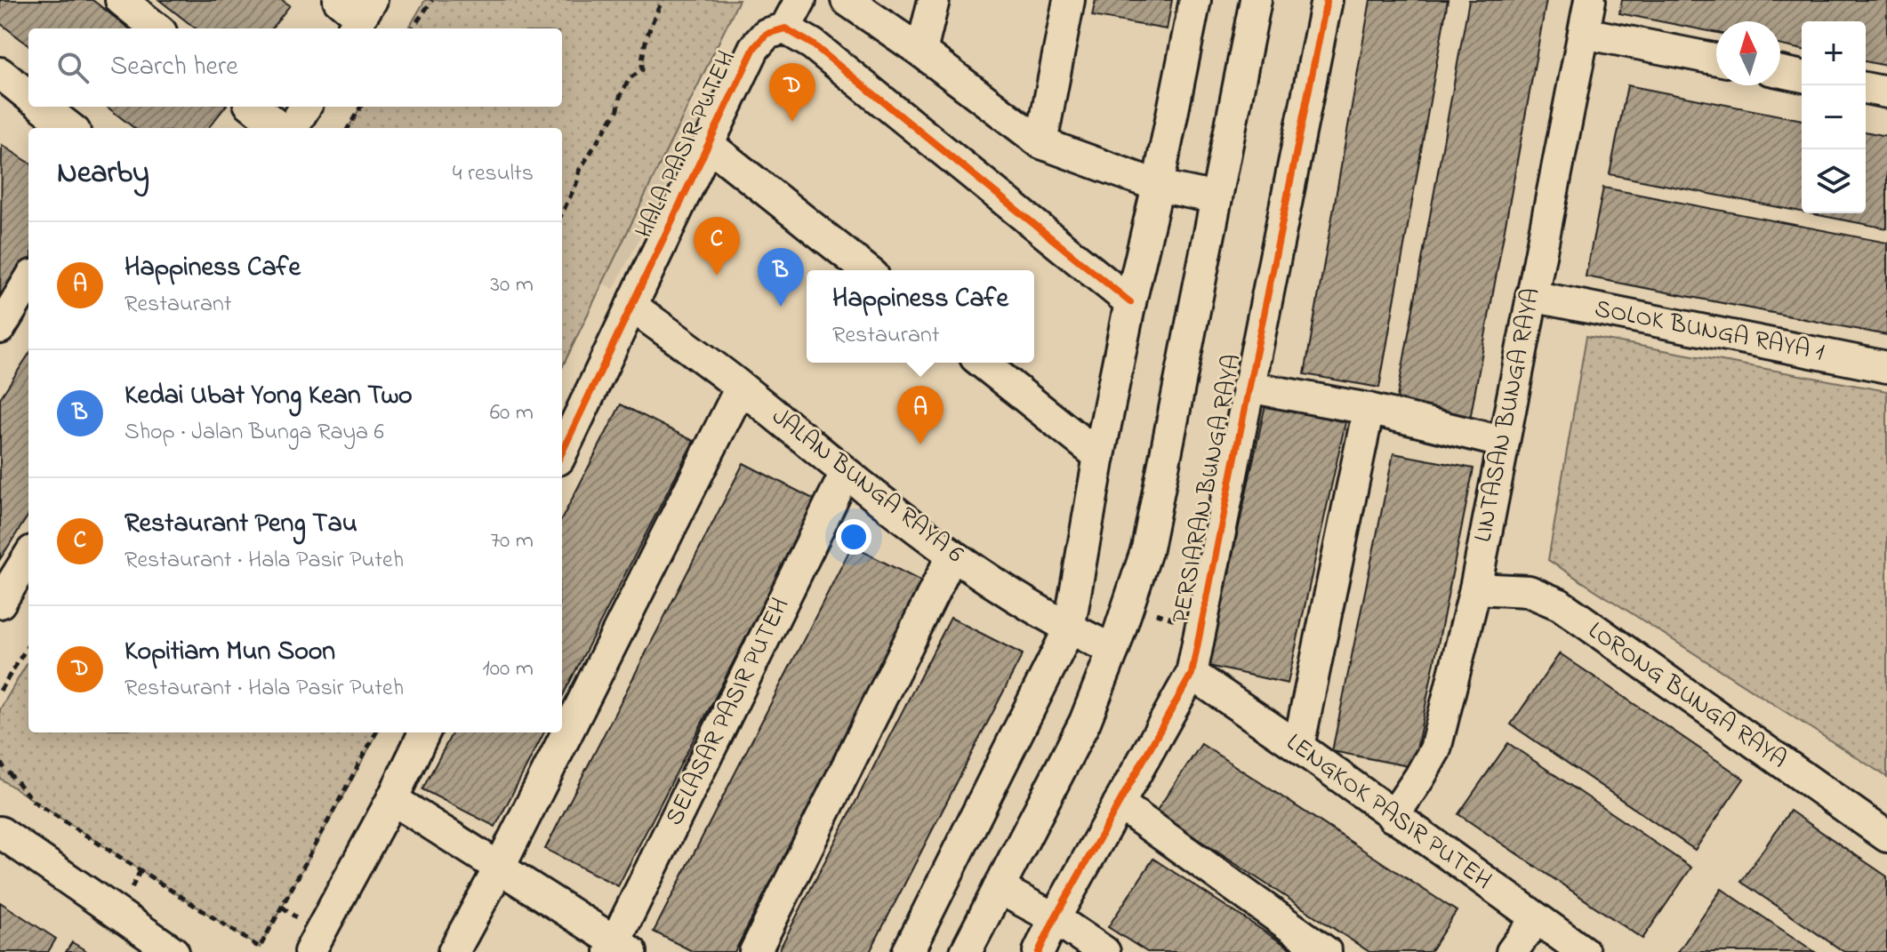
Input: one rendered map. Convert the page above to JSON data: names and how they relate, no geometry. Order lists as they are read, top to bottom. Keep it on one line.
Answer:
{"streets":{"street":["HALA PASIR PUTEH","SOLOK BUNGA RAYA 1","LINTASAN BUNGA RAYA","JALAN BUNGA RAYA 6","PERSIARAN BUNGA RAYA","LORONG BUNGA RAYA","SELASAR PASIR PUTEH","LENGKOK PASIR PUTEH"]},"crossings":[["HALA PASIR PUTEH","JALAN BUNGA RAYA 6"],["SOLOK BUNGA RAYA 1","LINTASAN BUNGA RAYA"],["LINTASAN BUNGA RAYA","LORONG BUNGA RAYA"],["LINTASAN BUNGA RAYA","LENGKOK PASIR PUTEH"],["JALAN BUNGA RAYA 6","PERSIARAN BUNGA RAYA"],["JALAN BUNGA RAYA 6","SELASAR PASIR PUTEH"],["PERSIARAN BUNGA RAYA","LENGKOK PASIR PUTEH"]],"north":"top","page":{"map_buttons":["+","−"],"search":"Search here","pins":["D","C","B","A"],"heading":["Nearby","4 results"],"list":[{"mark":"A","name":"Happiness Cafe","note":"Restaurant","value":"30 m"},{"mark":"B","name":"Kedai Ubat Yong Kean Two","note":"Shop · Jalan Bunga Raya 6","value":"60 m"},{"mark":"C","name":"Restaurant Peng Tau","note":"Restaurant · Hala Pasir Puteh","value":"70 m"},{"mark":"D","name":"Kopitiam Mun Soon","note":"Restaurant · Hala Pasir Puteh","value":"100 m"}],"popup":["Happiness Cafe","Restaurant"]}}
